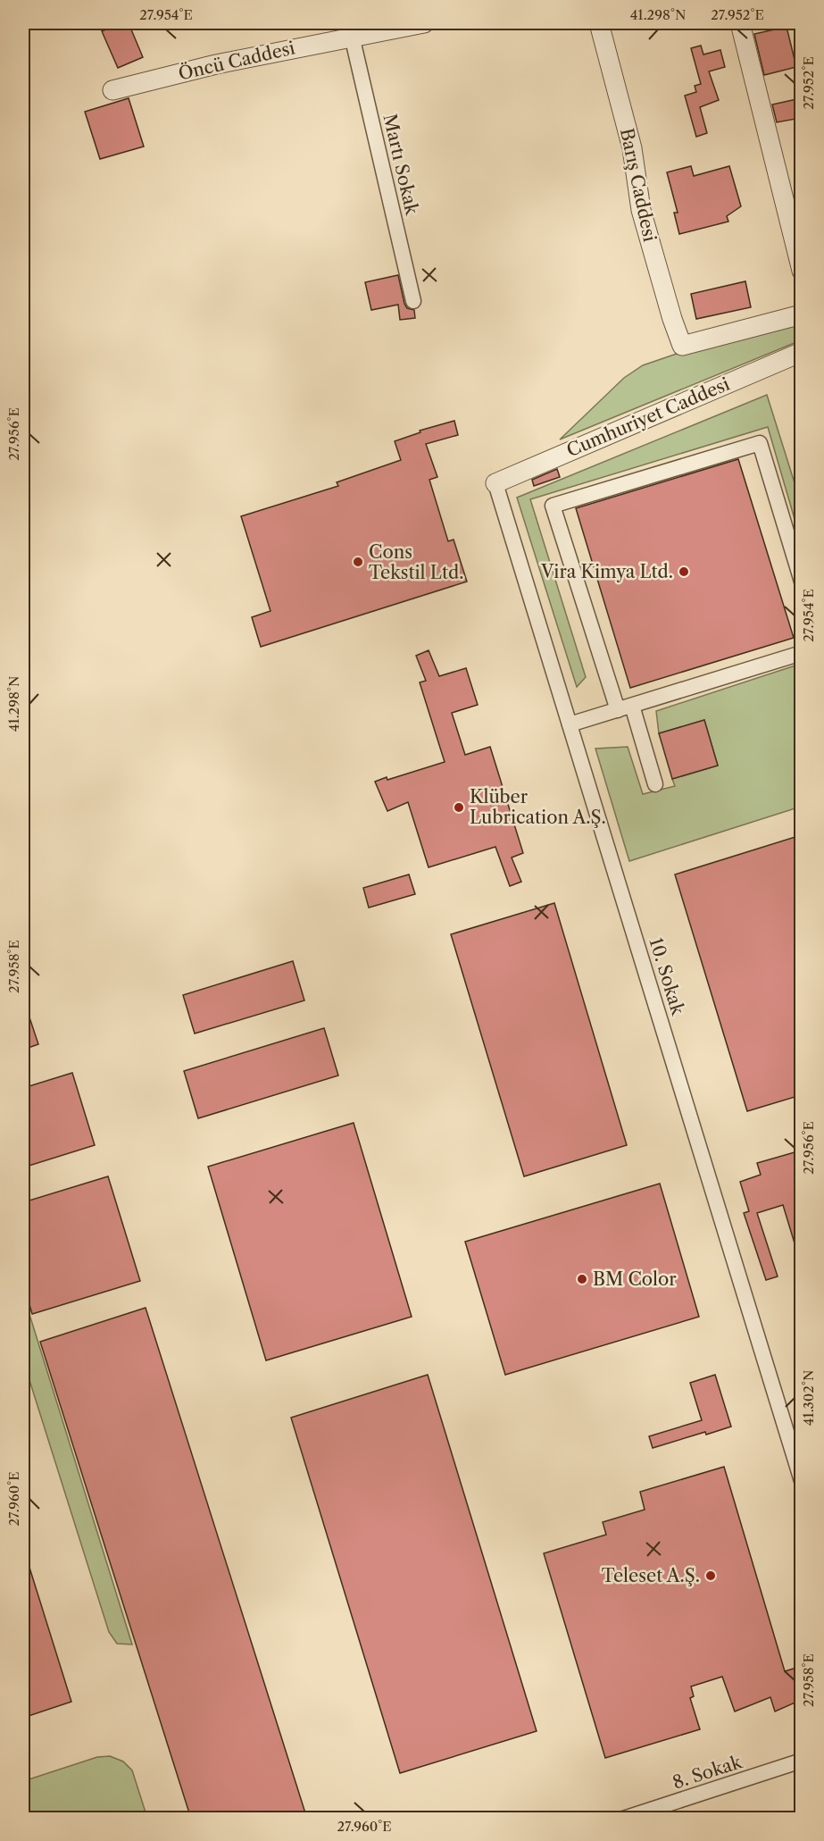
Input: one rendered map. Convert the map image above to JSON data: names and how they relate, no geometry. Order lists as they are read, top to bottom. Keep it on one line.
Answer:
{"streets":{"street":["Öncü Caddesi","Martı Sokak","Barış Caddesi","Cumhuriyet Caddesi","10. Sokak","8. Sokak"]},"crossings":[["Öncü Caddesi","Martı Sokak"],["Cumhuriyet Caddesi","10. Sokak"]],"places":["Cons Tekstil Ltd.","Vira Kimya Ltd.","Klüber Lubrication A.Ş.","BM Color","Teleset A.Ş."],"coordinates":["27.954°E","41.298°N","27.952°E","27.956°E","27.958°E","41.302°N","27.960°E"]}
